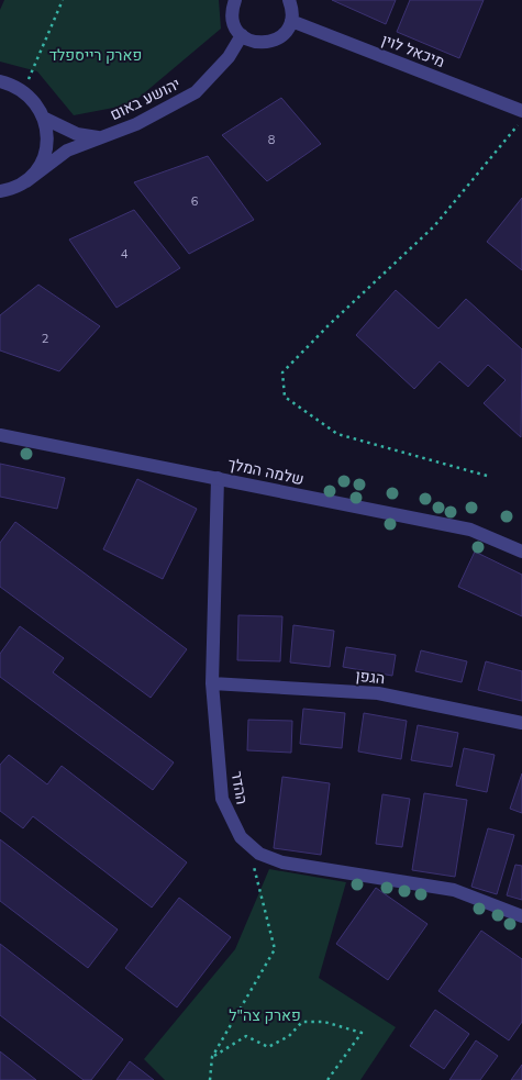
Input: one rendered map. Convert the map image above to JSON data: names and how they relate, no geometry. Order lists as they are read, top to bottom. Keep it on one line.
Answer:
{"streets":{"street":["מיכאל לוין","יהושע באום","שלמה המלך","הגפן","ההדר"]},"crossings":[["שלמה המלך","ההדר"],["הגפן","ההדר"]],"parks":["פארק רייספלד","פארק צה\"ל"],"house_numbers":["8","6","4","2"]}
